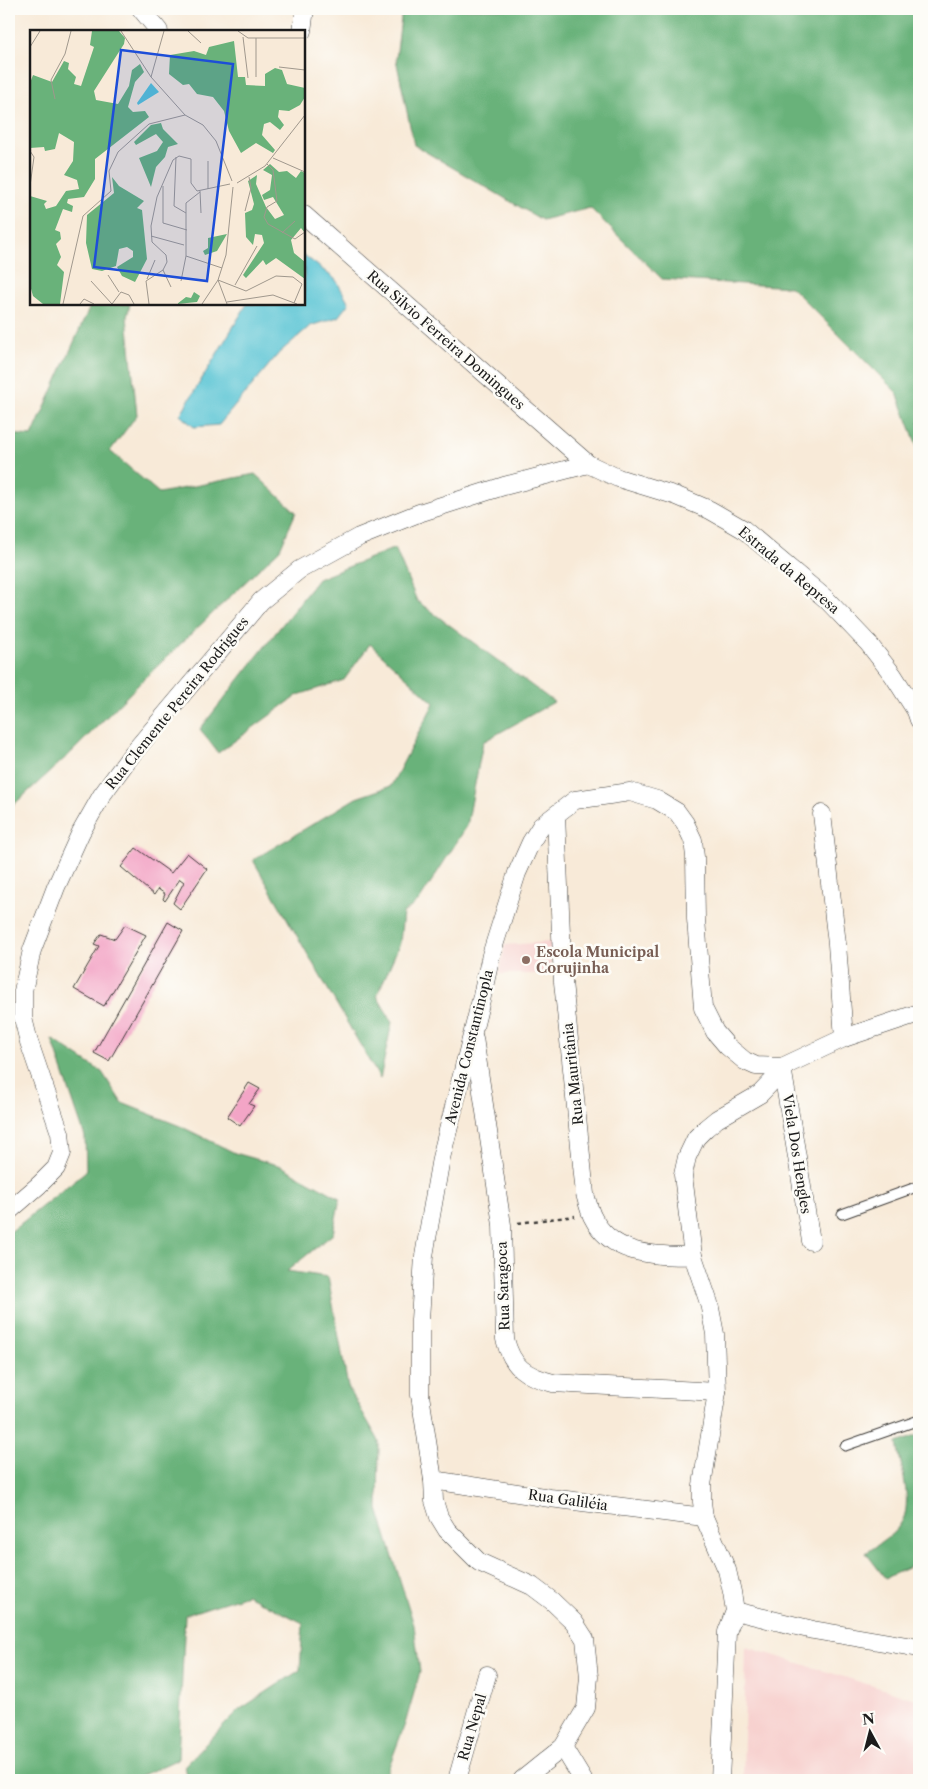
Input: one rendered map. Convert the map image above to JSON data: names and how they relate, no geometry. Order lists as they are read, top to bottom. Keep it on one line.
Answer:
{"streets":{"street":["Rua Silvio Ferreira Domingues","Estrada da Represa","Rua Clemente Pereira Rodrigues","Avenida Constantinopla","Rua Mauritânia","Viela Dos Hengles","Rua Saragoca","Rua Galiléia","Rua Nepal"]},"crossings":[["Rua Silvio Ferreira Domingues","Estrada da Represa"],["Rua Silvio Ferreira Domingues","Rua Clemente Pereira Rodrigues"],["Estrada da Represa","Rua Clemente Pereira Rodrigues"],["Avenida Constantinopla","Rua Mauritânia"],["Avenida Constantinopla","Viela Dos Hengles"],["Avenida Constantinopla","Rua Saragoca"],["Avenida Constantinopla","Rua Galiléia"]],"places":["Escola Municipal Corujinha"],"north":"top"}
